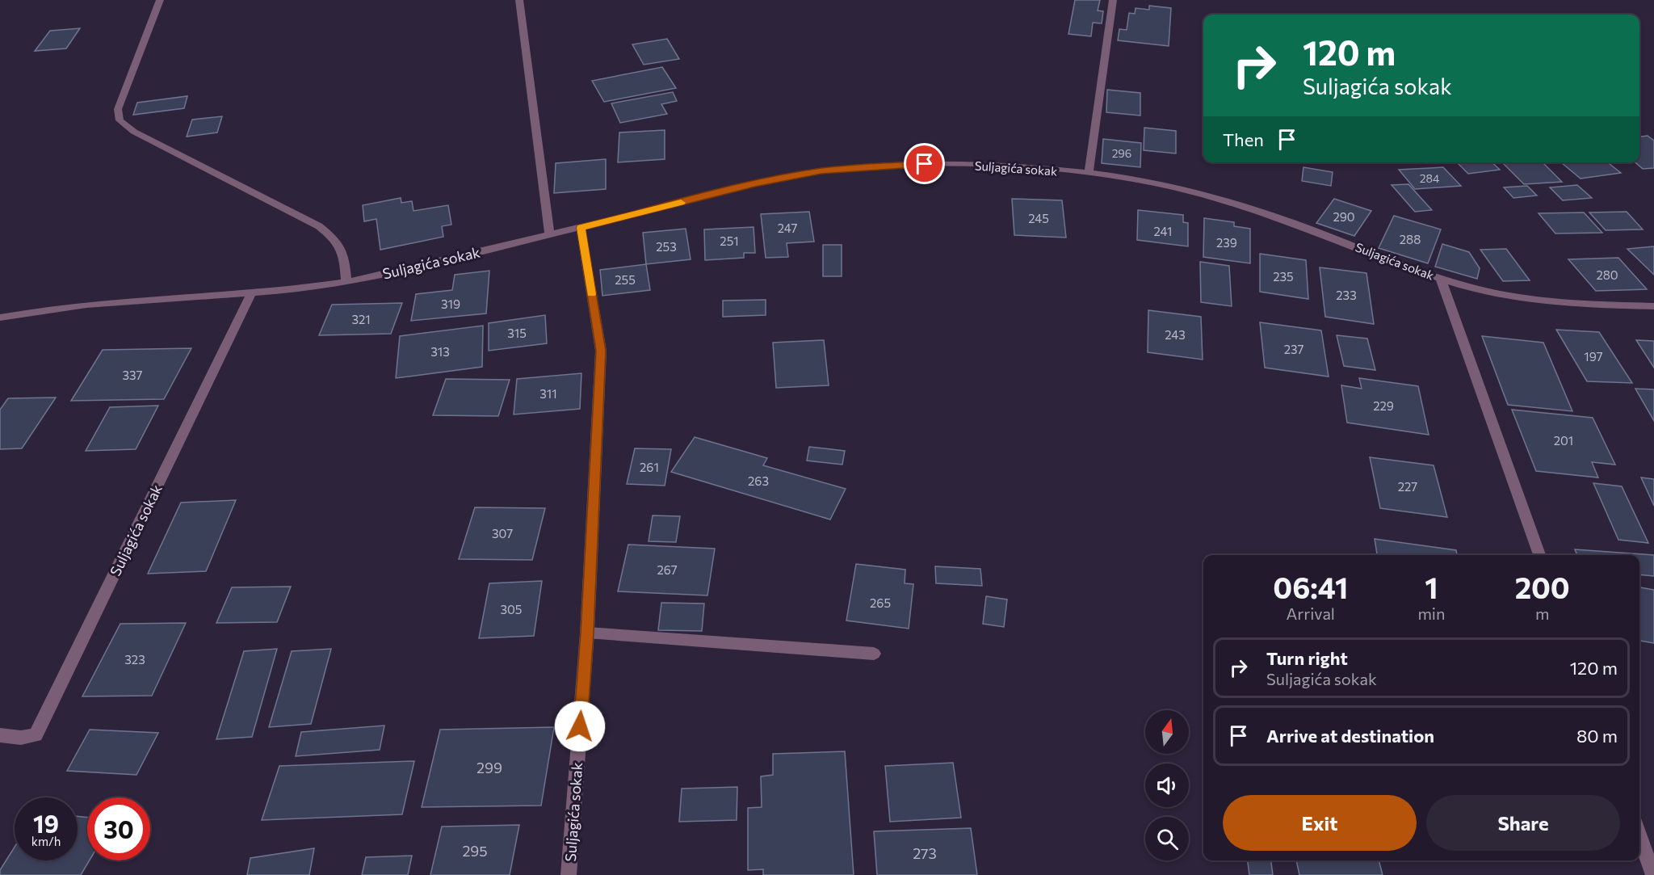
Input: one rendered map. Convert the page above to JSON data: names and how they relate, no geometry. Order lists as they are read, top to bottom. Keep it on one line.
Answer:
{"streets":{"street":["Suljagića sokak"]},"house_numbers":["296","284","290","245","247","241","288","251","239","253","280","235","255","233","319","321","315","243","237","313","197","337","311","229","201","261","263","227","307","267","265","305","323","299","295","273"],"north":"top","page":{"turn":["120 m","Suljagića sokak"],"then":"Then","eta":["06:41","Arrival","1","min","200","m"],"list":[{"name":"Turn right","note":"Suljagića sokak","value":"120 m"},{"name":"Arrive at destination","value":"80 m"}],"buttons":["Exit","Share"],"speed":"19 km/h","limit":"30"}}
